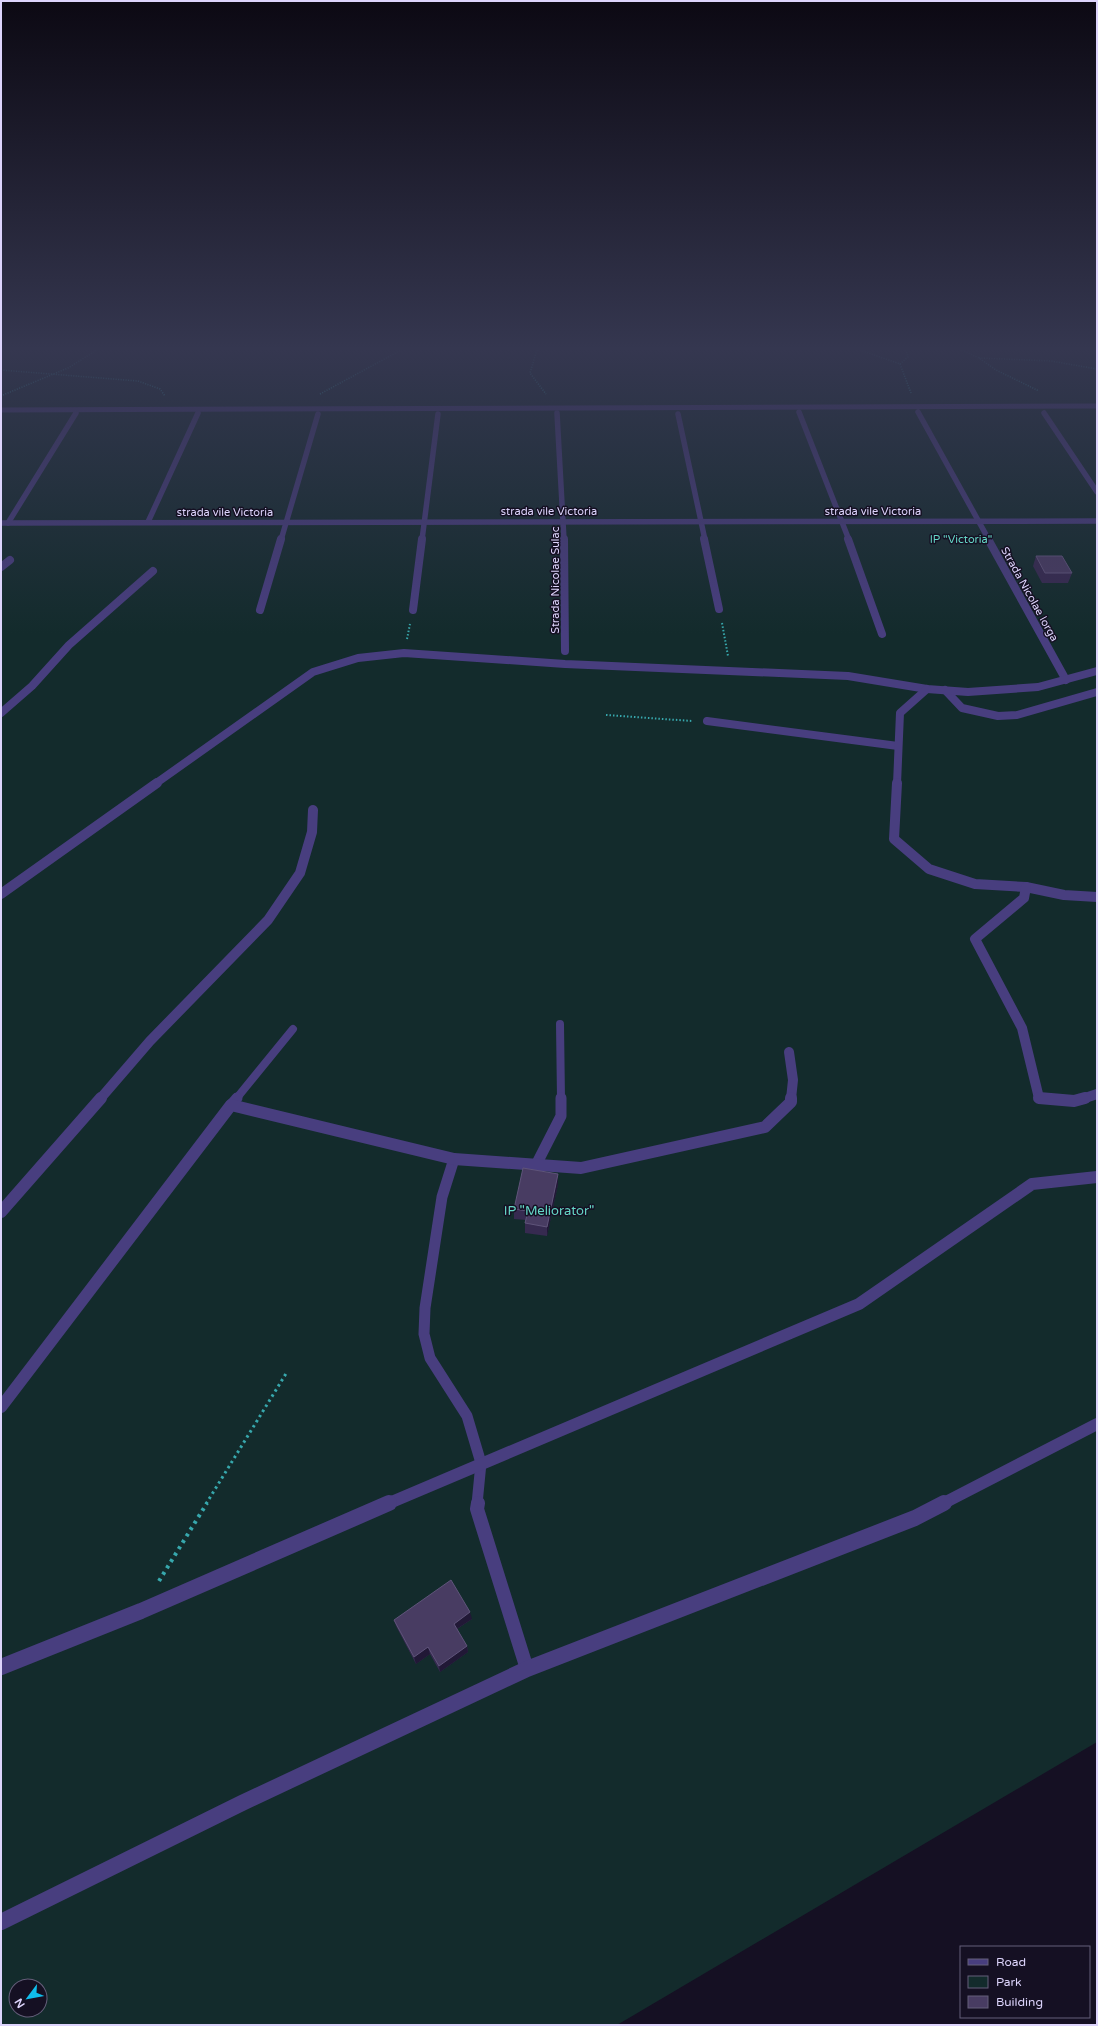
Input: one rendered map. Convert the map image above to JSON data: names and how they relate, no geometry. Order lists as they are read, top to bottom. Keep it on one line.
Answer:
{"streets":{"street":["strada vile Victoria","Strada Nicolae Sulac","Strada Nicolae Iorga"]},"crossings":[["strada vile Victoria","Strada Nicolae Sulac"],["strada vile Victoria","Strada Nicolae Iorga"]],"parks":["IP \"Victoria\"","IP \"Meliorator\""],"legend":["Road","Park","Building"],"north":"bottom left"}
